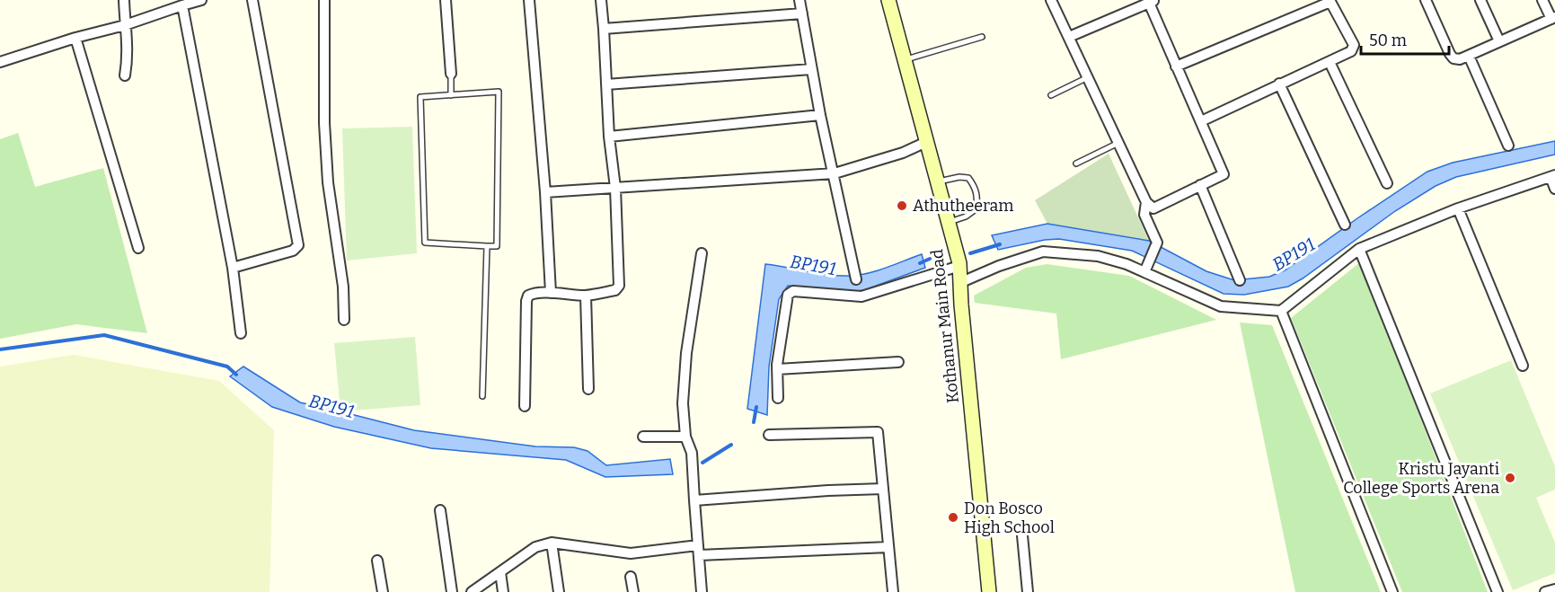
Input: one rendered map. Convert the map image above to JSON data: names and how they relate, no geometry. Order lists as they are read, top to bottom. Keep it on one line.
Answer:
{"streets":{"main road":["Kothanur Main Road"]},"water":["BP191"],"places":["Athutheeram","Kristu Jayanti College Sports Arena","Don Bosco High School"],"scale_bar":"50 m"}
